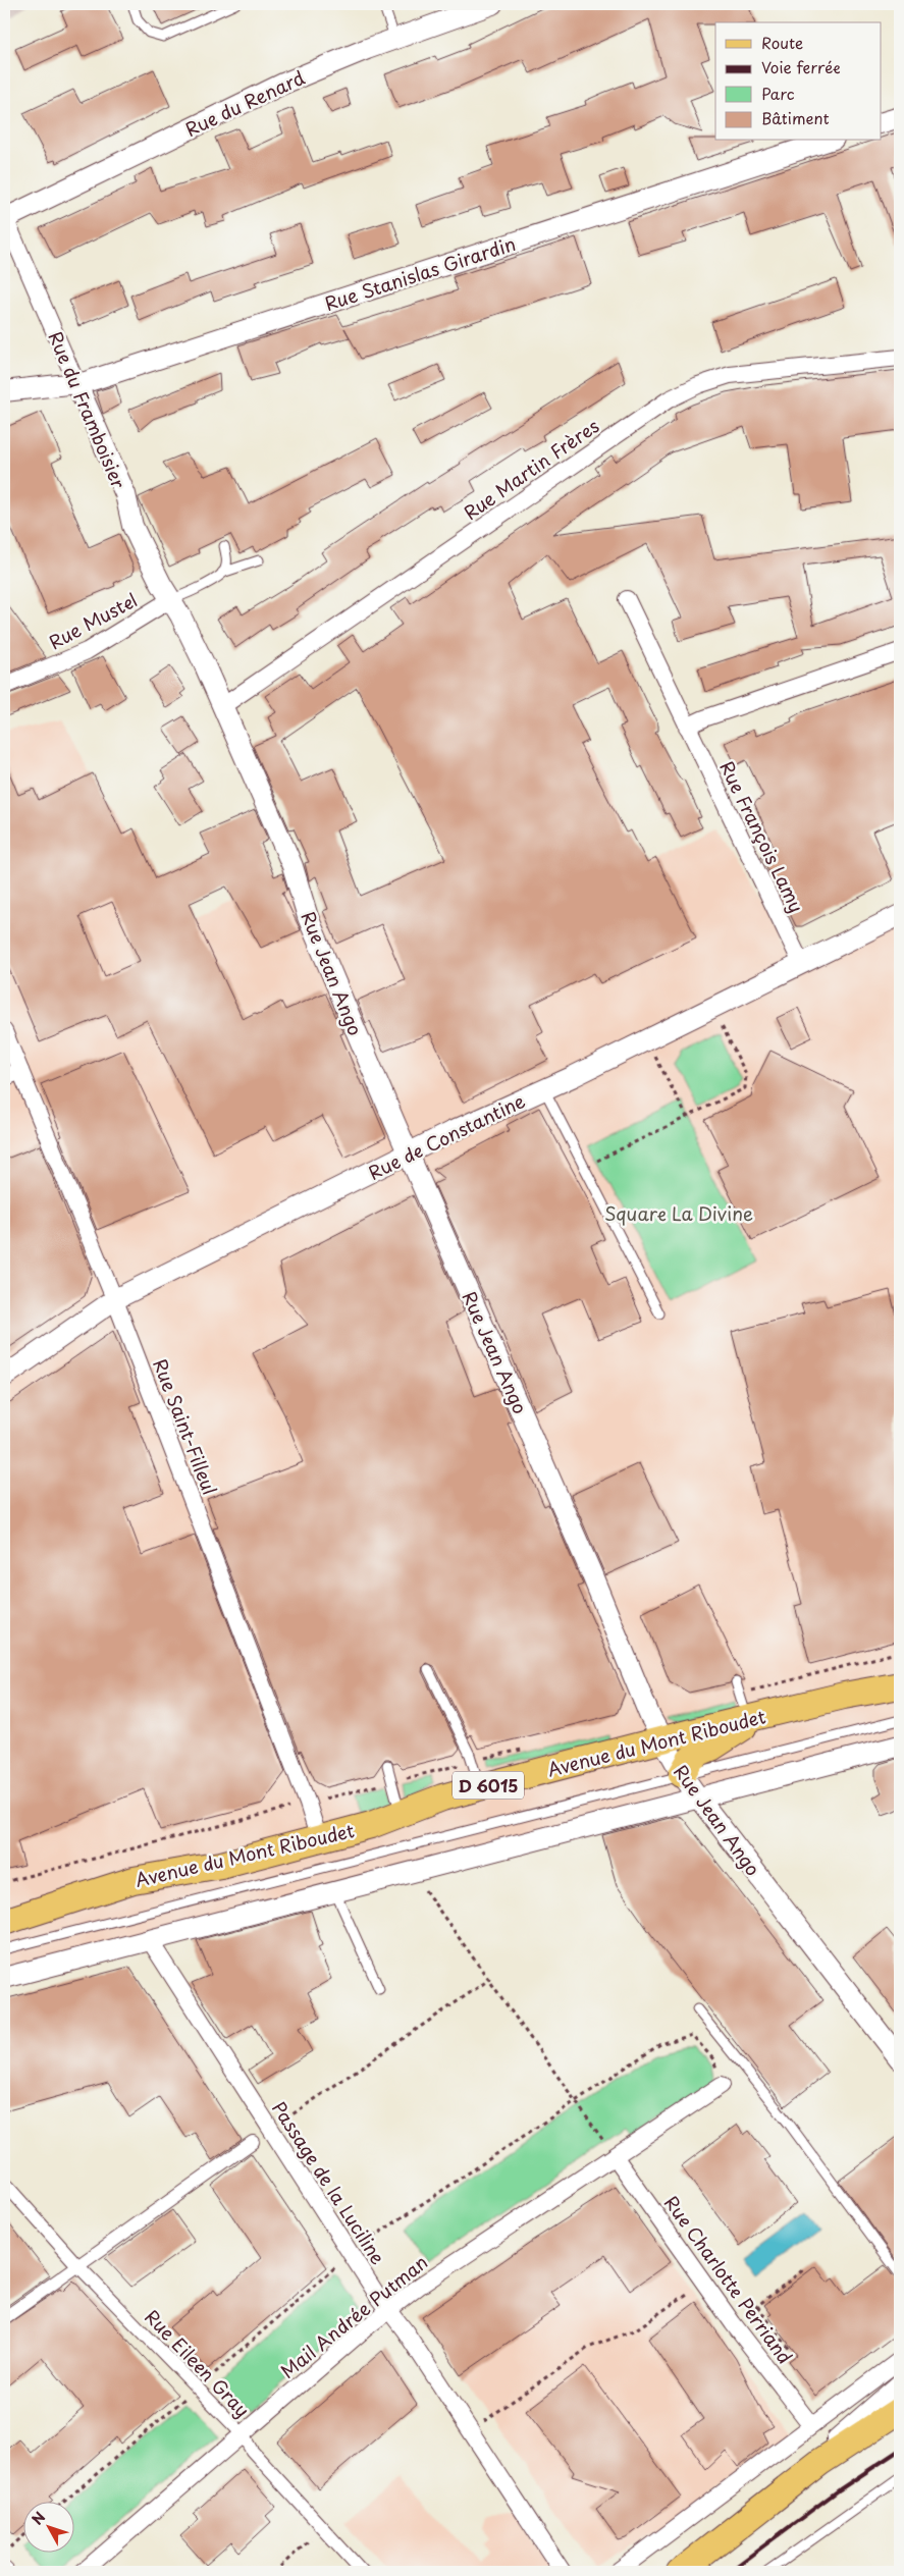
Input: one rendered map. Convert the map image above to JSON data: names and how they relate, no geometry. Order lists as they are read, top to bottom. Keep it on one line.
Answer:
{"streets":{"main road":["Avenue du Mont Riboudet","D 6015"],"street":["Rue du Renard","Rue Stanislas Girardin","Rue du Framboisier","Rue Martin Frères","Rue Mustel","Rue François Lamy","Rue Jean Ango","Rue de Constantine","Rue Saint-Filleul","Passage de la Luciline","Rue Charlotte Perriand","Mail Andrée Putman","Rue Eileen Gray"]},"crossings":[["Rue du Renard","Rue du Framboisier"],["Rue Stanislas Girardin","Rue du Framboisier"],["Rue du Framboisier","Rue Mustel"],["Rue du Framboisier","Rue Jean Ango"],["Rue Martin Frères","Rue Jean Ango"],["Rue Mustel","Rue Jean Ango"],["Rue François Lamy","Rue de Constantine"],["Rue Jean Ango","Rue de Constantine"],["Rue Jean Ango","Avenue du Mont Riboudet"],["Rue Jean Ango","D 6015"],["Rue de Constantine","Rue Saint-Filleul"],["Rue Saint-Filleul","Avenue du Mont Riboudet"],["Avenue du Mont Riboudet","D 6015"],["Passage de la Luciline","Mail Andrée Putman"],["Rue Charlotte Perriand","Mail Andrée Putman"],["Mail Andrée Putman","Rue Eileen Gray"]],"parks":["Square La Divine"],"legend":["Route","Voie ferrée","Parc","Bâtiment"],"north":"top left"}
